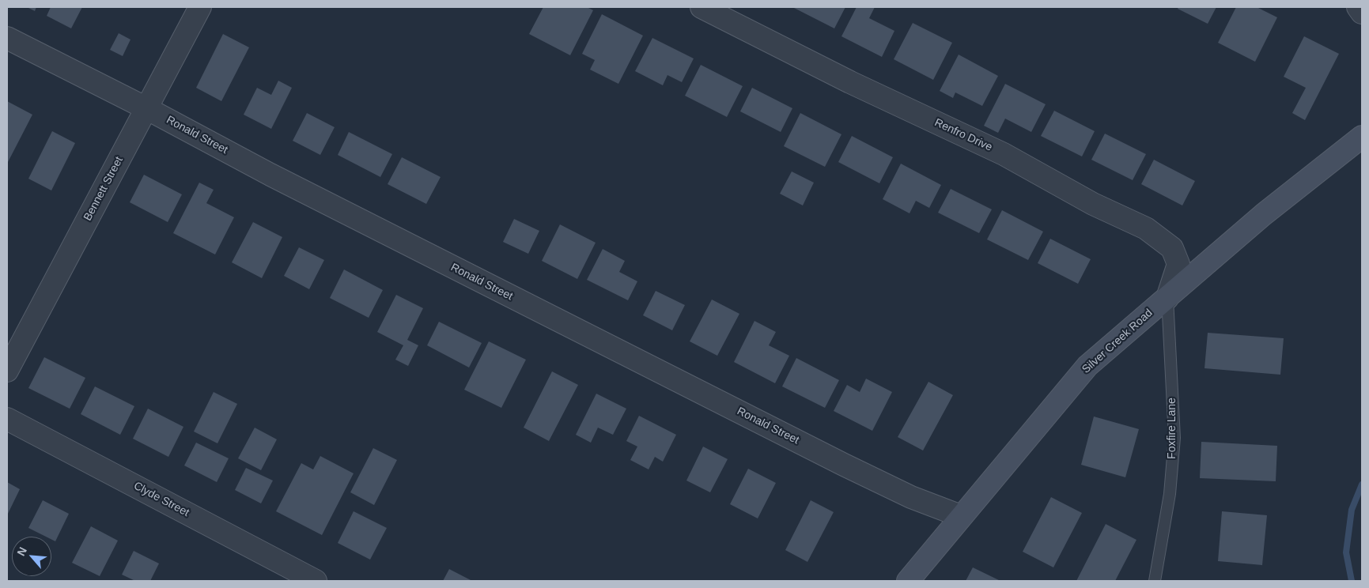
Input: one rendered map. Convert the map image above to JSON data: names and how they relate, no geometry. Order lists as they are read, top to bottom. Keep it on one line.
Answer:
{"streets":{"street":["Ronald Street","Renfro Drive","Bennett Street","Silver Creek Road","Clyde Street"],"lane":["Foxfire Lane"]},"crossings":[["Ronald Street","Bennett Street"],["Ronald Street","Silver Creek Road"],["Renfro Drive","Silver Creek Road"],["Renfro Drive","Foxfire Lane"],["Silver Creek Road","Foxfire Lane"]],"north":"top left"}
